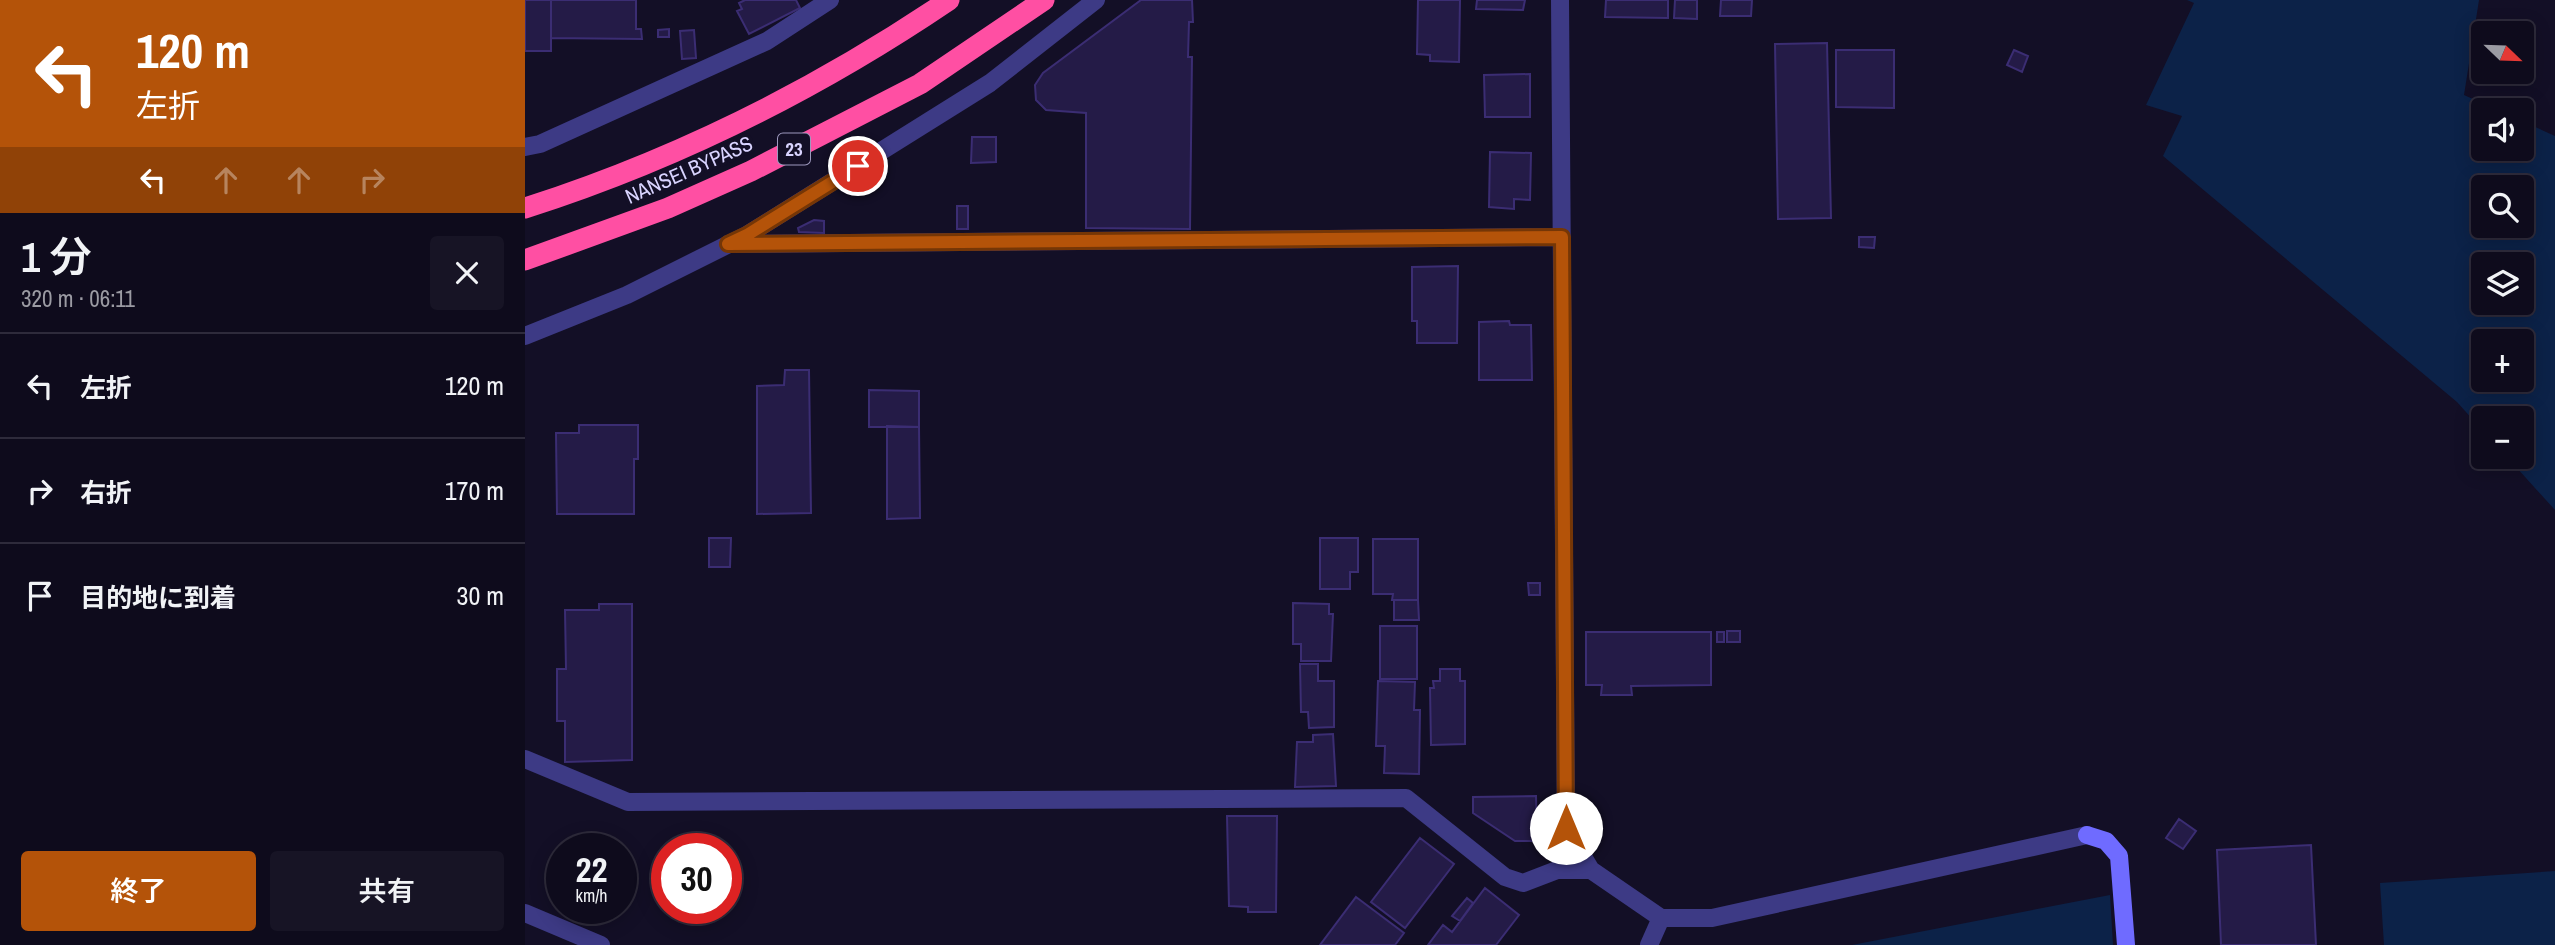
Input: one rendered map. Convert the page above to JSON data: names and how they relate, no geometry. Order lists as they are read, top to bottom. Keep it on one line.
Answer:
{"streets":{"highway":["23","NANSEI BYPASS"]},"north":"bottom right","page":{"turn":["120 m","左折"],"map_buttons":["+","−"],"heading":["1 分","320 m · 06:11"],"list":[{"name":"左折","value":"120 m"},{"name":"右折","value":"170 m"},{"name":"目的地に到着","value":"30 m"}],"speed":"22 km/h","limit":"30","buttons":["終了","共有"]}}
